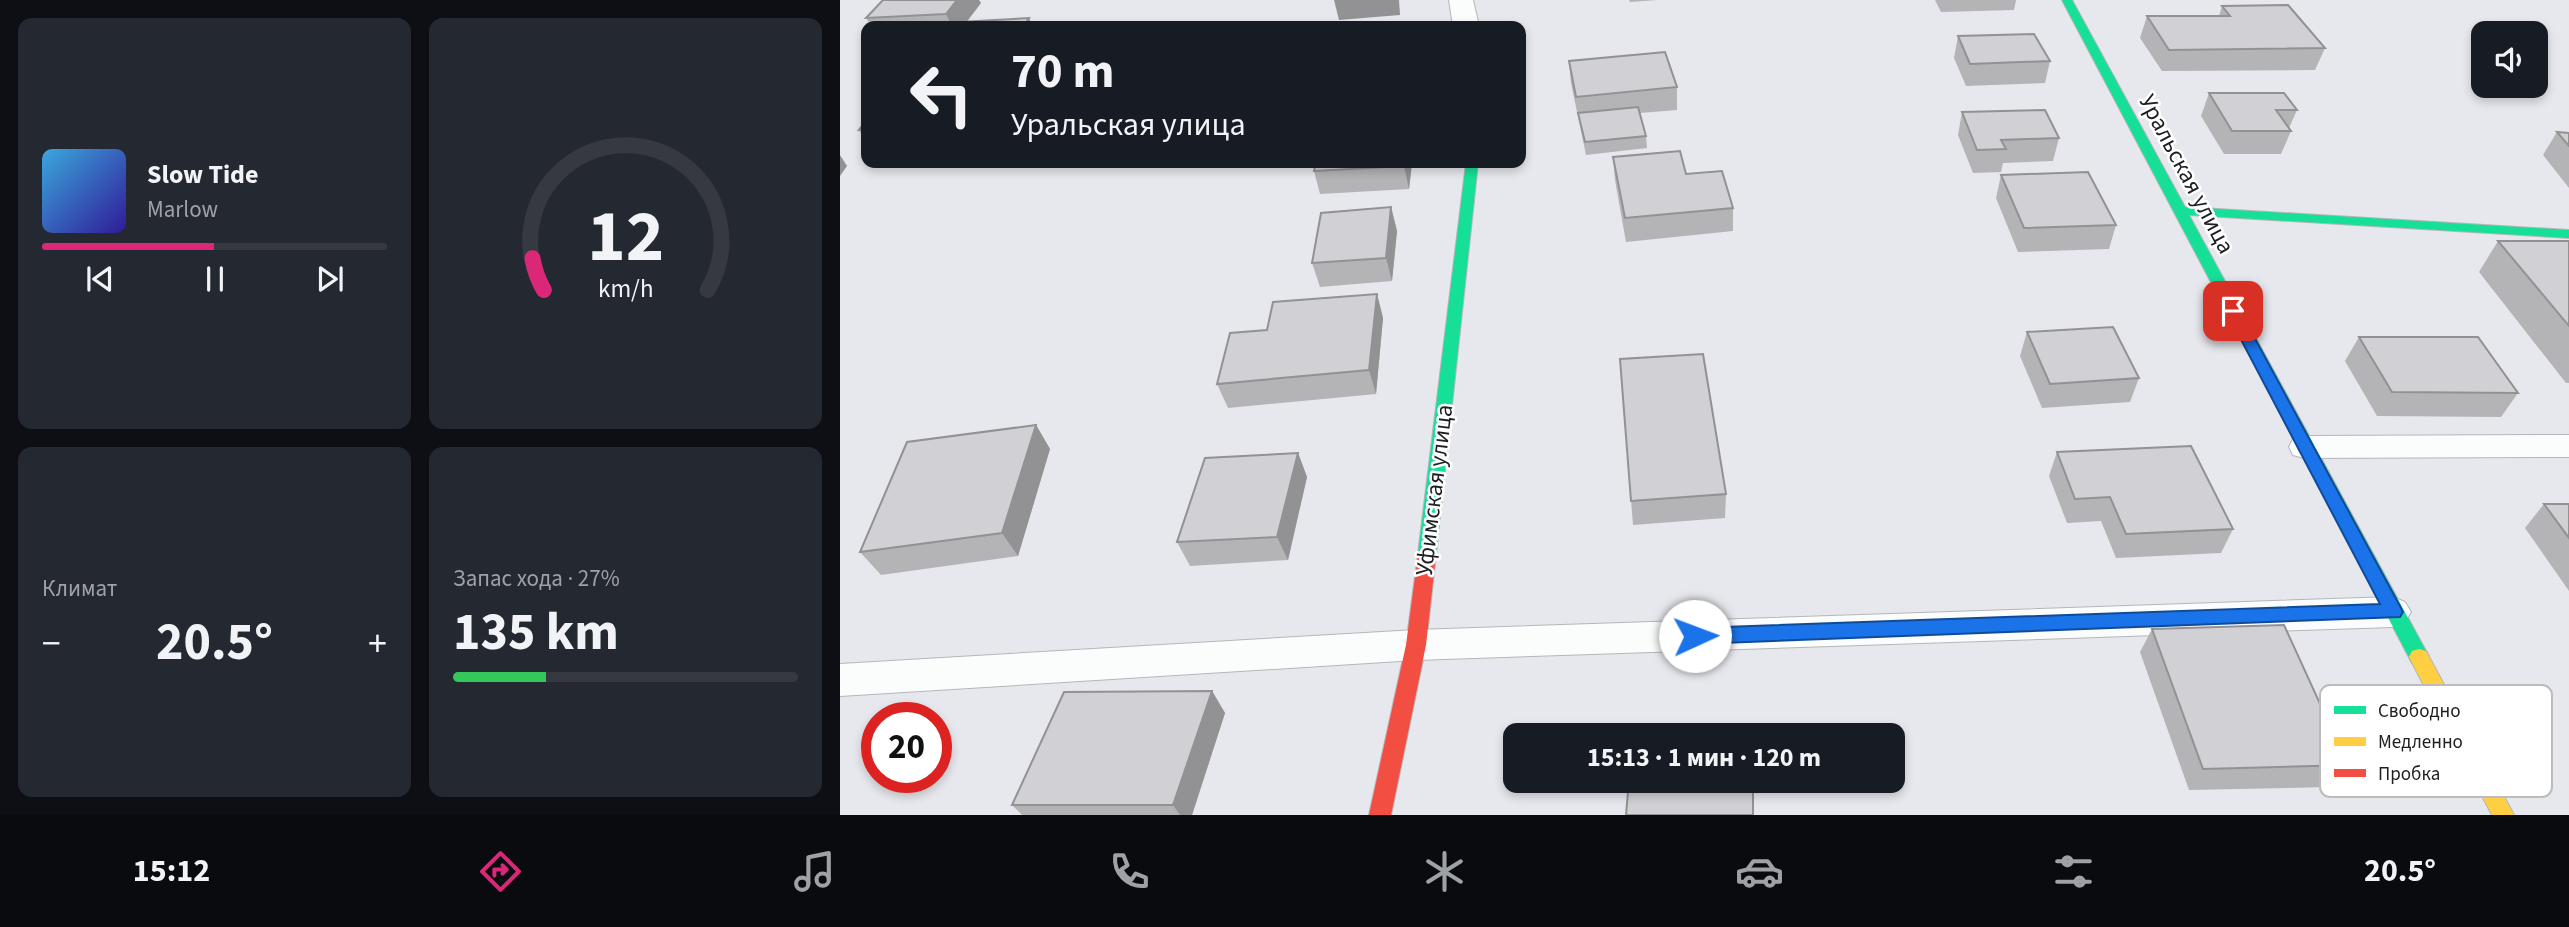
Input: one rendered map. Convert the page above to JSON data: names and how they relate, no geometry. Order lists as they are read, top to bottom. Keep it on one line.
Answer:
{"streets":{"main road":["Уральская улица","Уфимская улица"]},"legend":["Свободно","Медленно","Пробка"],"page":{"turn":["70 m","Уральская улица"],"song":["Slow Tide","Marlow"],"tile":["Климат",["Запас хода · 27%","135 km"]],"heat":["−","20.5°","+"],"limit":"20","trip":"15:13 · 1 мин · 120 m","tabs":["15:12","20.5°"],"gauge":["12","km/h"]}}
